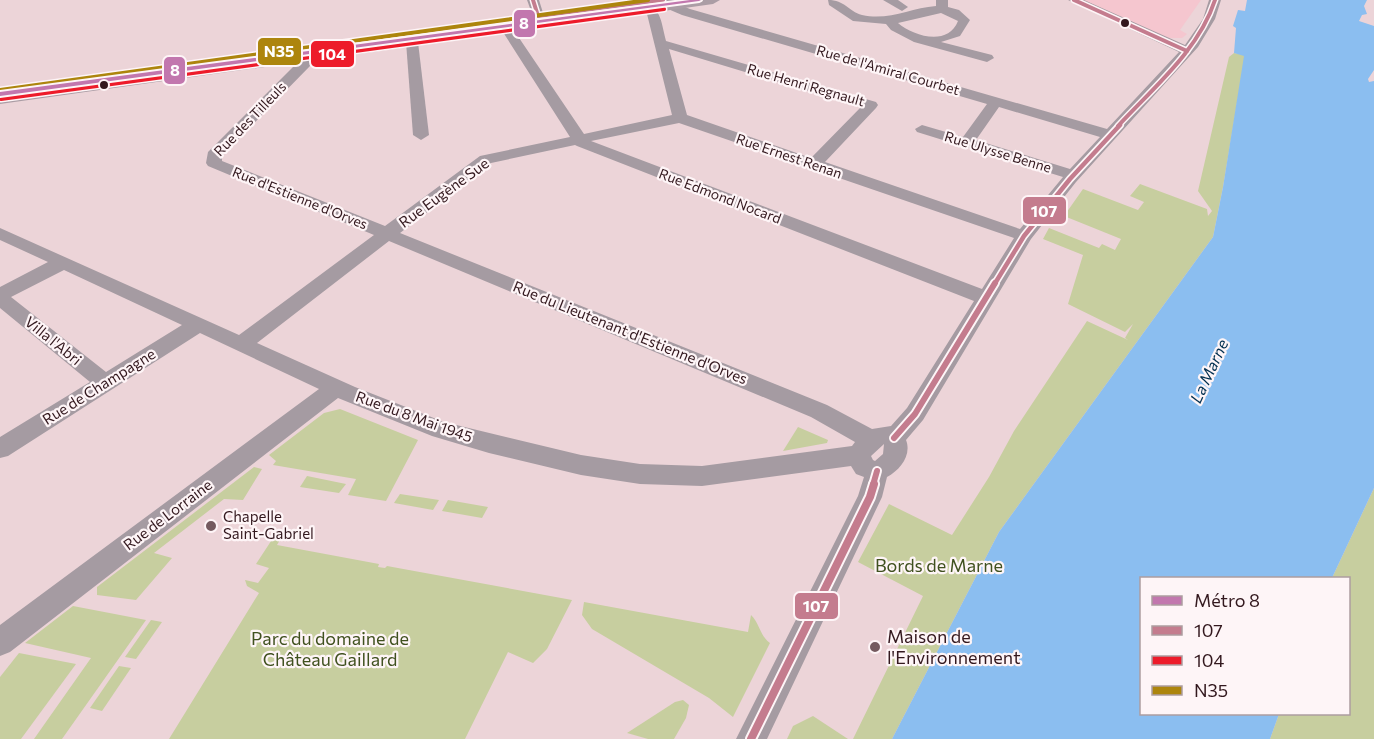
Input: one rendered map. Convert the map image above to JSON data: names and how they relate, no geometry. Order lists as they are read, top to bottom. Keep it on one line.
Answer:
{"streets":{"street":["Rue de l'Amiral Courbet","Rue Henri Regnault","Rue des Tilleuls","Rue Ulysse Benne","Rue Ernest Renan","Rue Eugène Sue","Rue Edmond Nocard","Rue d'Estienne d'Orves","Rue du Lieutenant d'Estienne d'Orves","Villa l'Abri","Rue de Champagne","Rue du 8 Mai 1945","Rue de Lorraine"]},"crossings":[["Rue Henri Regnault","Rue Ernest Renan"],["Rue des Tilleuls","Rue d'Estienne d'Orves"],["Rue Ernest Renan","Rue Eugène Sue"],["Rue Eugène Sue","Rue Edmond Nocard"],["Rue Eugène Sue","Rue d'Estienne d'Orves"],["Rue Eugène Sue","Rue du Lieutenant d'Estienne d'Orves"],["Rue Eugène Sue","Rue du 8 Mai 1945"],["Rue d'Estienne d'Orves","Rue du Lieutenant d'Estienne d'Orves"],["Rue du Lieutenant d'Estienne d'Orves","Rue du 8 Mai 1945"],["Villa l'Abri","Rue de Champagne"],["Rue de Champagne","Rue du 8 Mai 1945"],["Rue du 8 Mai 1945","Rue de Lorraine"]],"water":["La Marne"],"parks":["Bords de Marne","Parc du domaine de Château Gaillard"],"places":["Chapelle Saint-Gabriel","Maison de l'Environnement"],"lines":["metro line 8","transit line 107","transit line N35","transit line 104"],"legend":["Métro 8","107","104","N35"]}
